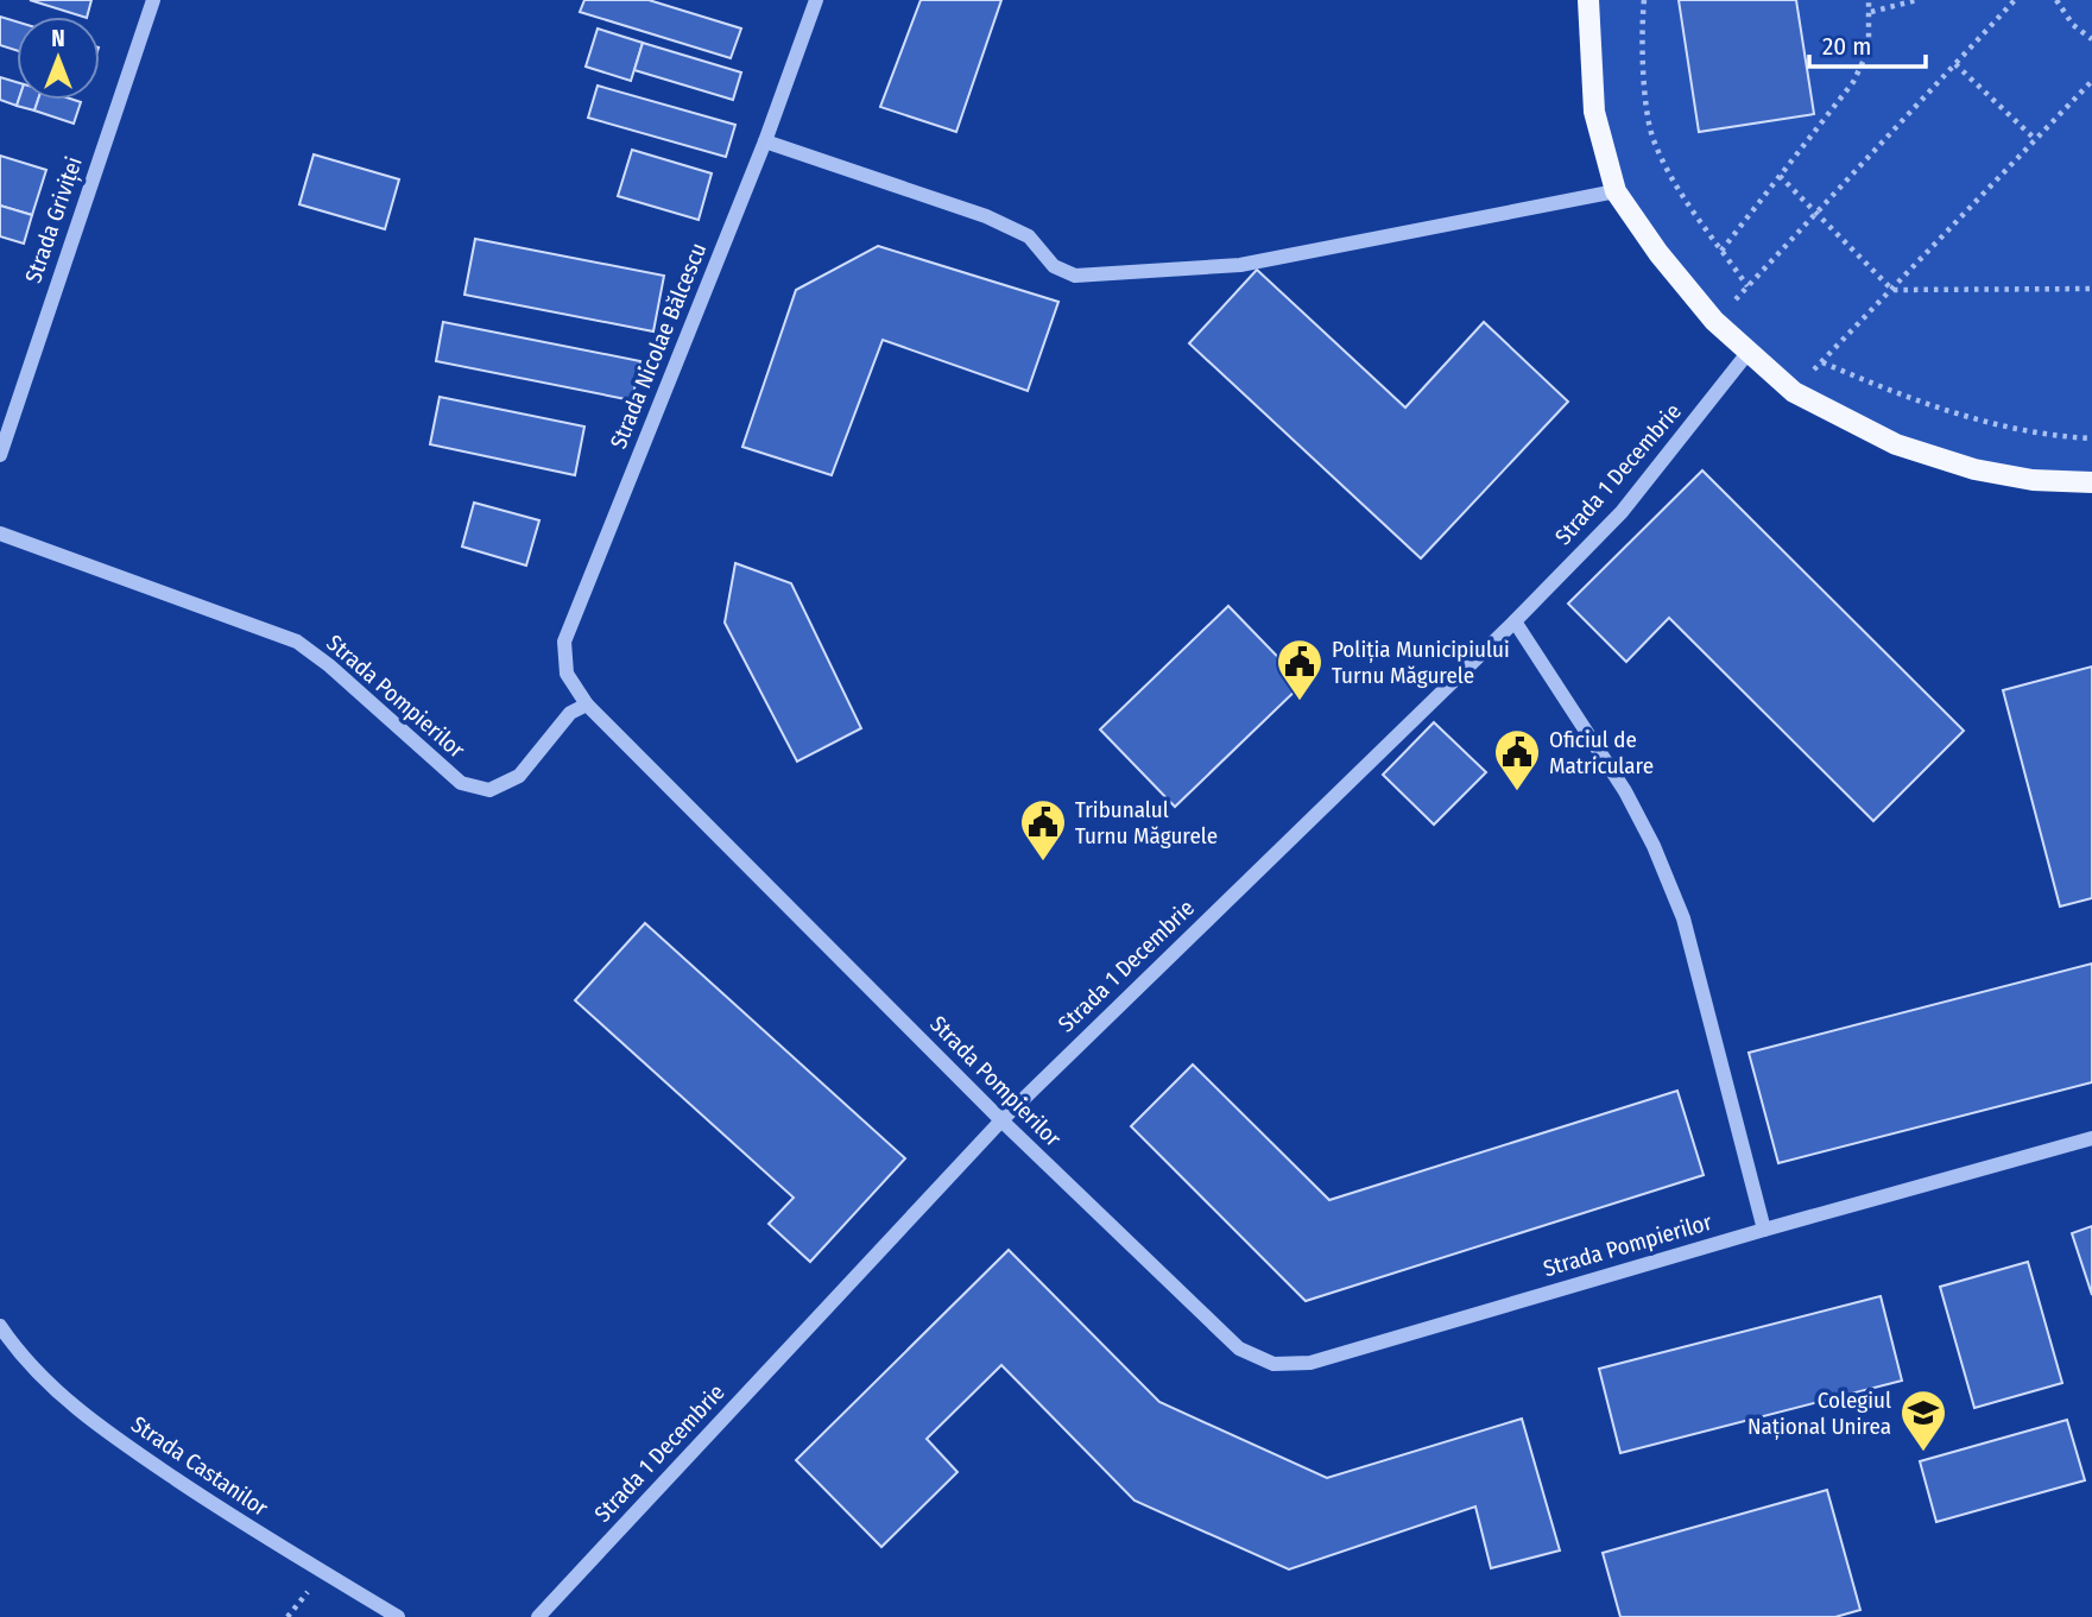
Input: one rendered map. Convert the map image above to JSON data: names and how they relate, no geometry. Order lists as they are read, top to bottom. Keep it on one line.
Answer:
{"streets":{"street":["Strada Griviței","Strada Nicolae Bălcescu","Strada 1 Decembrie","Strada Pompierilor","Strada Castanilor"]},"crossings":[["Strada Nicolae Bălcescu","Strada Pompierilor"],["Strada 1 Decembrie","Strada Pompierilor"]],"places":{"public building":["Poliția Municipiului Turnu Măgurele","Oficiul de Matriculare","Tribunalul Turnu Măgurele"],"school or university":["Colegiul Național Unirea"]},"scale_bar":"20 m","north":"top"}
